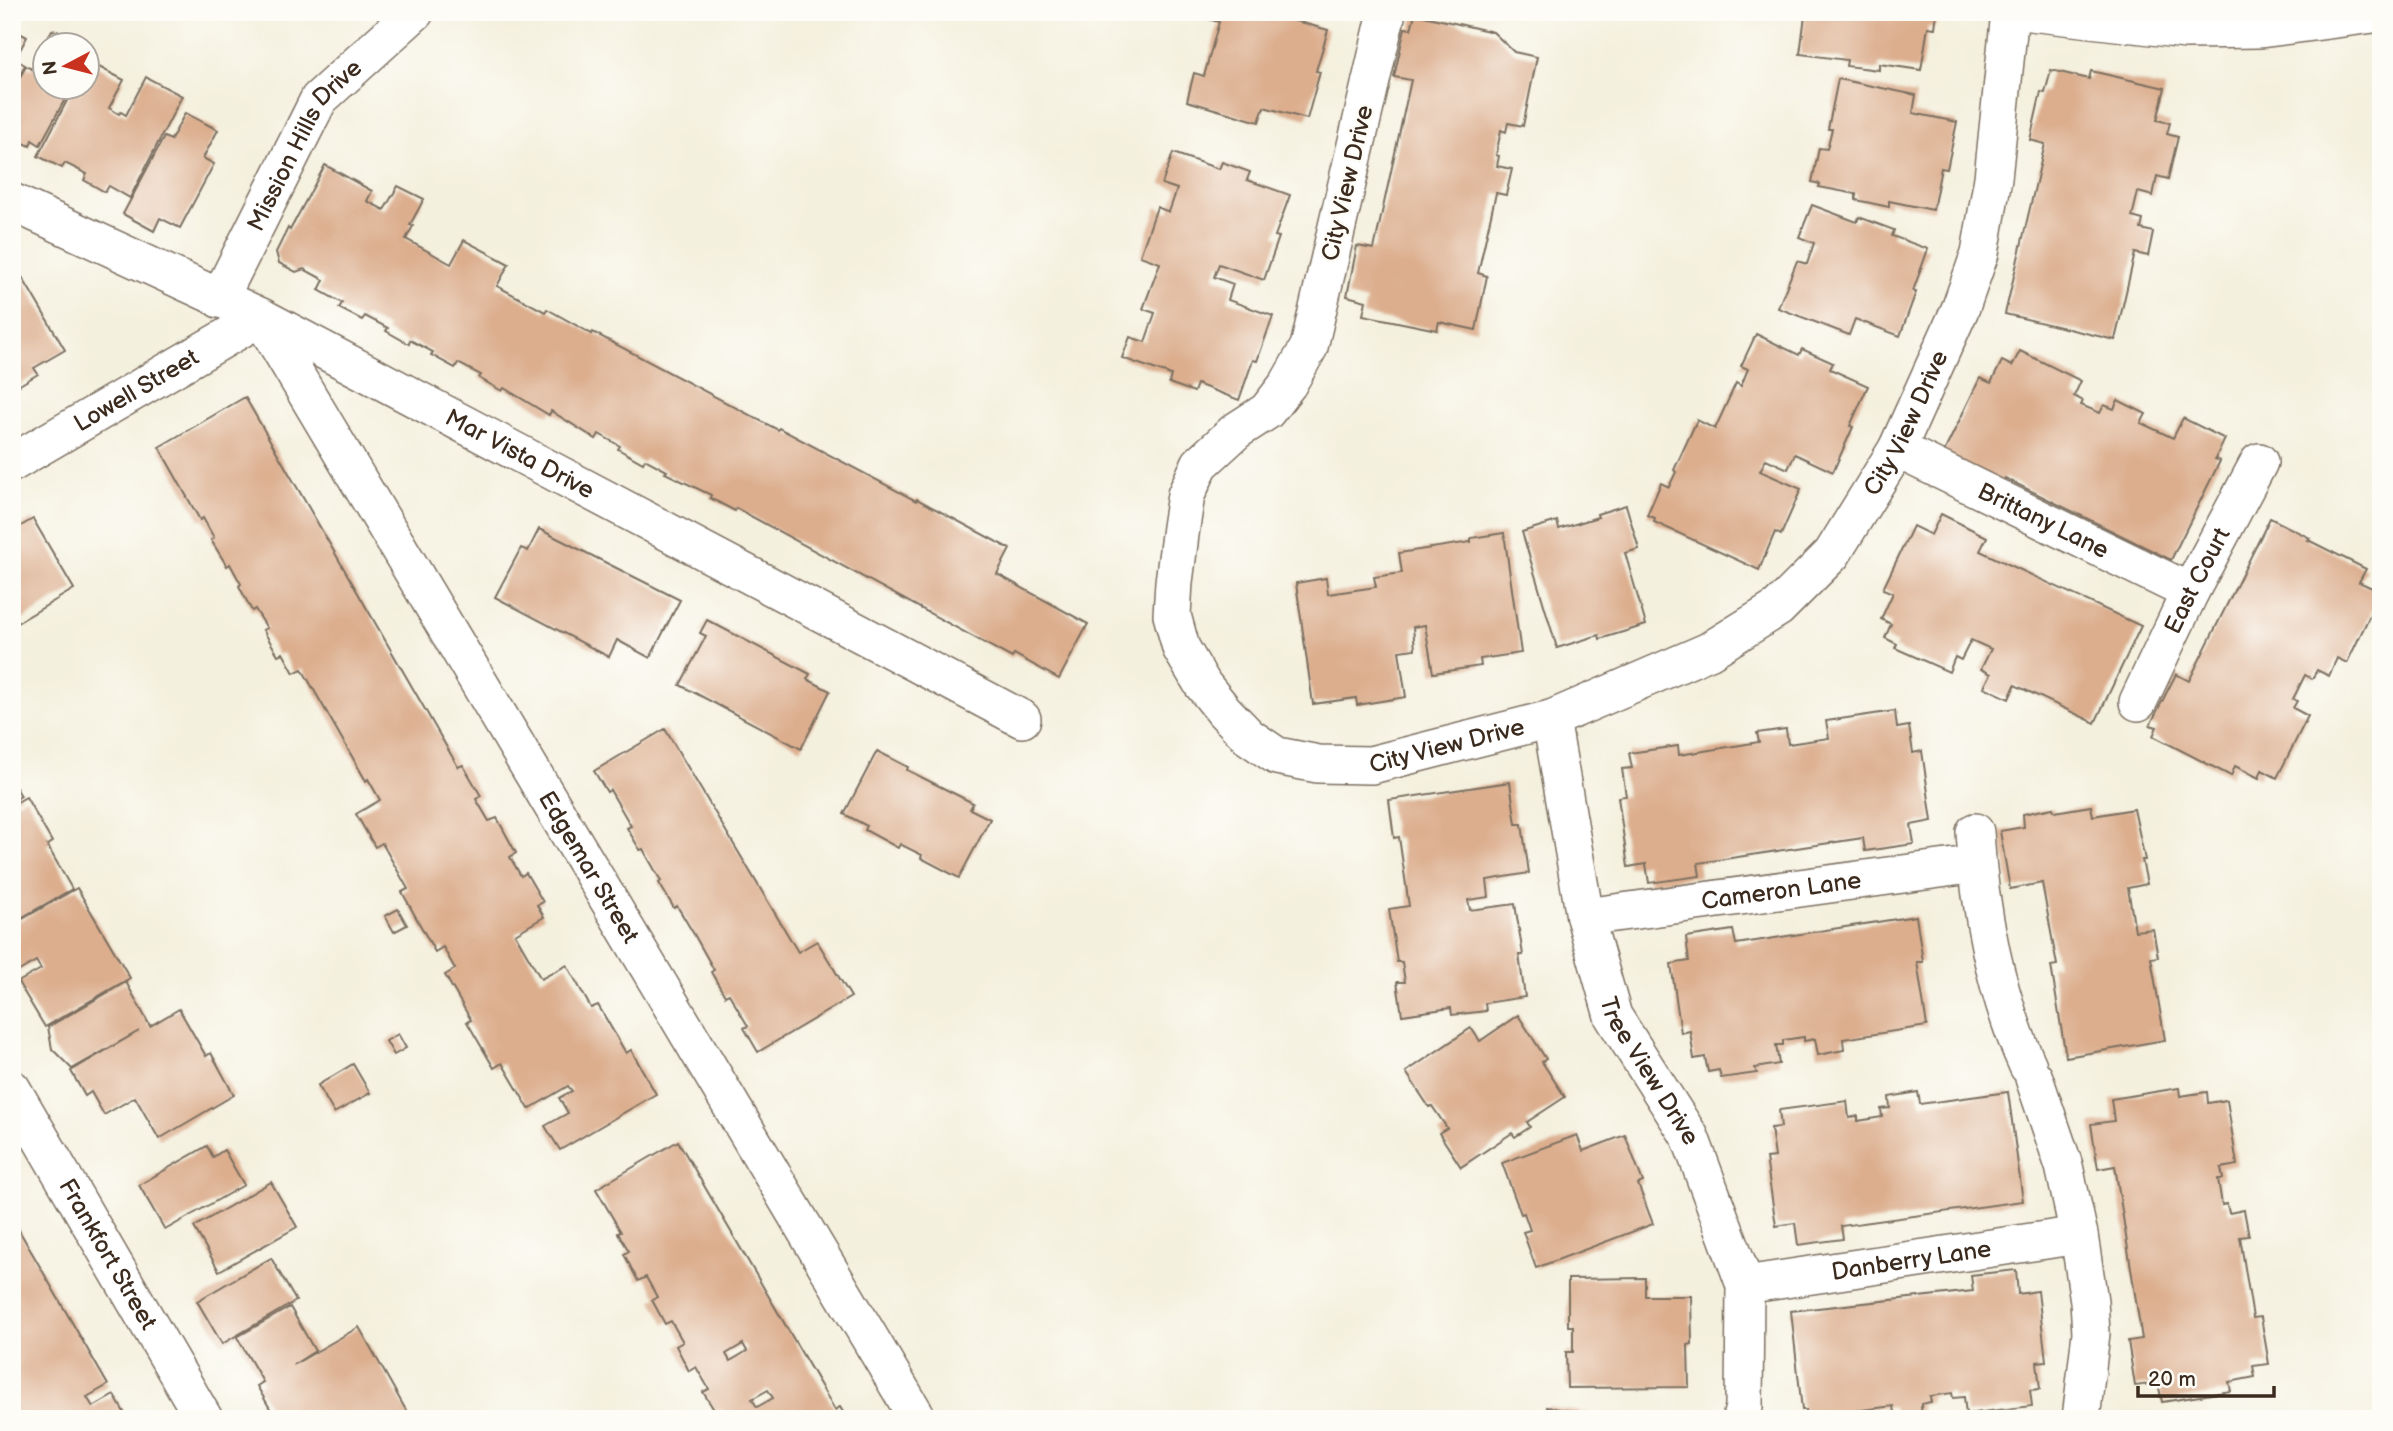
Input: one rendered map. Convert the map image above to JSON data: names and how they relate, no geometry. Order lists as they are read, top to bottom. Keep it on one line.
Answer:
{"streets":{"street":["Mission Hills Drive","City View Drive","Lowell Street","Mar Vista Drive","Brittany Lane","East Court","Edgemar Street","Cameron Lane","Tree View Drive","Frankfort Street","Danberry Lane"]},"crossings":[["Mission Hills Drive","Mar Vista Drive"],["City View Drive","Brittany Lane"],["City View Drive","Tree View Drive"],["Lowell Street","Mar Vista Drive"],["Lowell Street","Edgemar Street"],["Mar Vista Drive","Edgemar Street"],["Brittany Lane","East Court"],["Cameron Lane","Tree View Drive"],["Cameron Lane","Danberry Lane"],["Tree View Drive","Danberry Lane"]],"scale_bar":"20 m","north":"left"}
